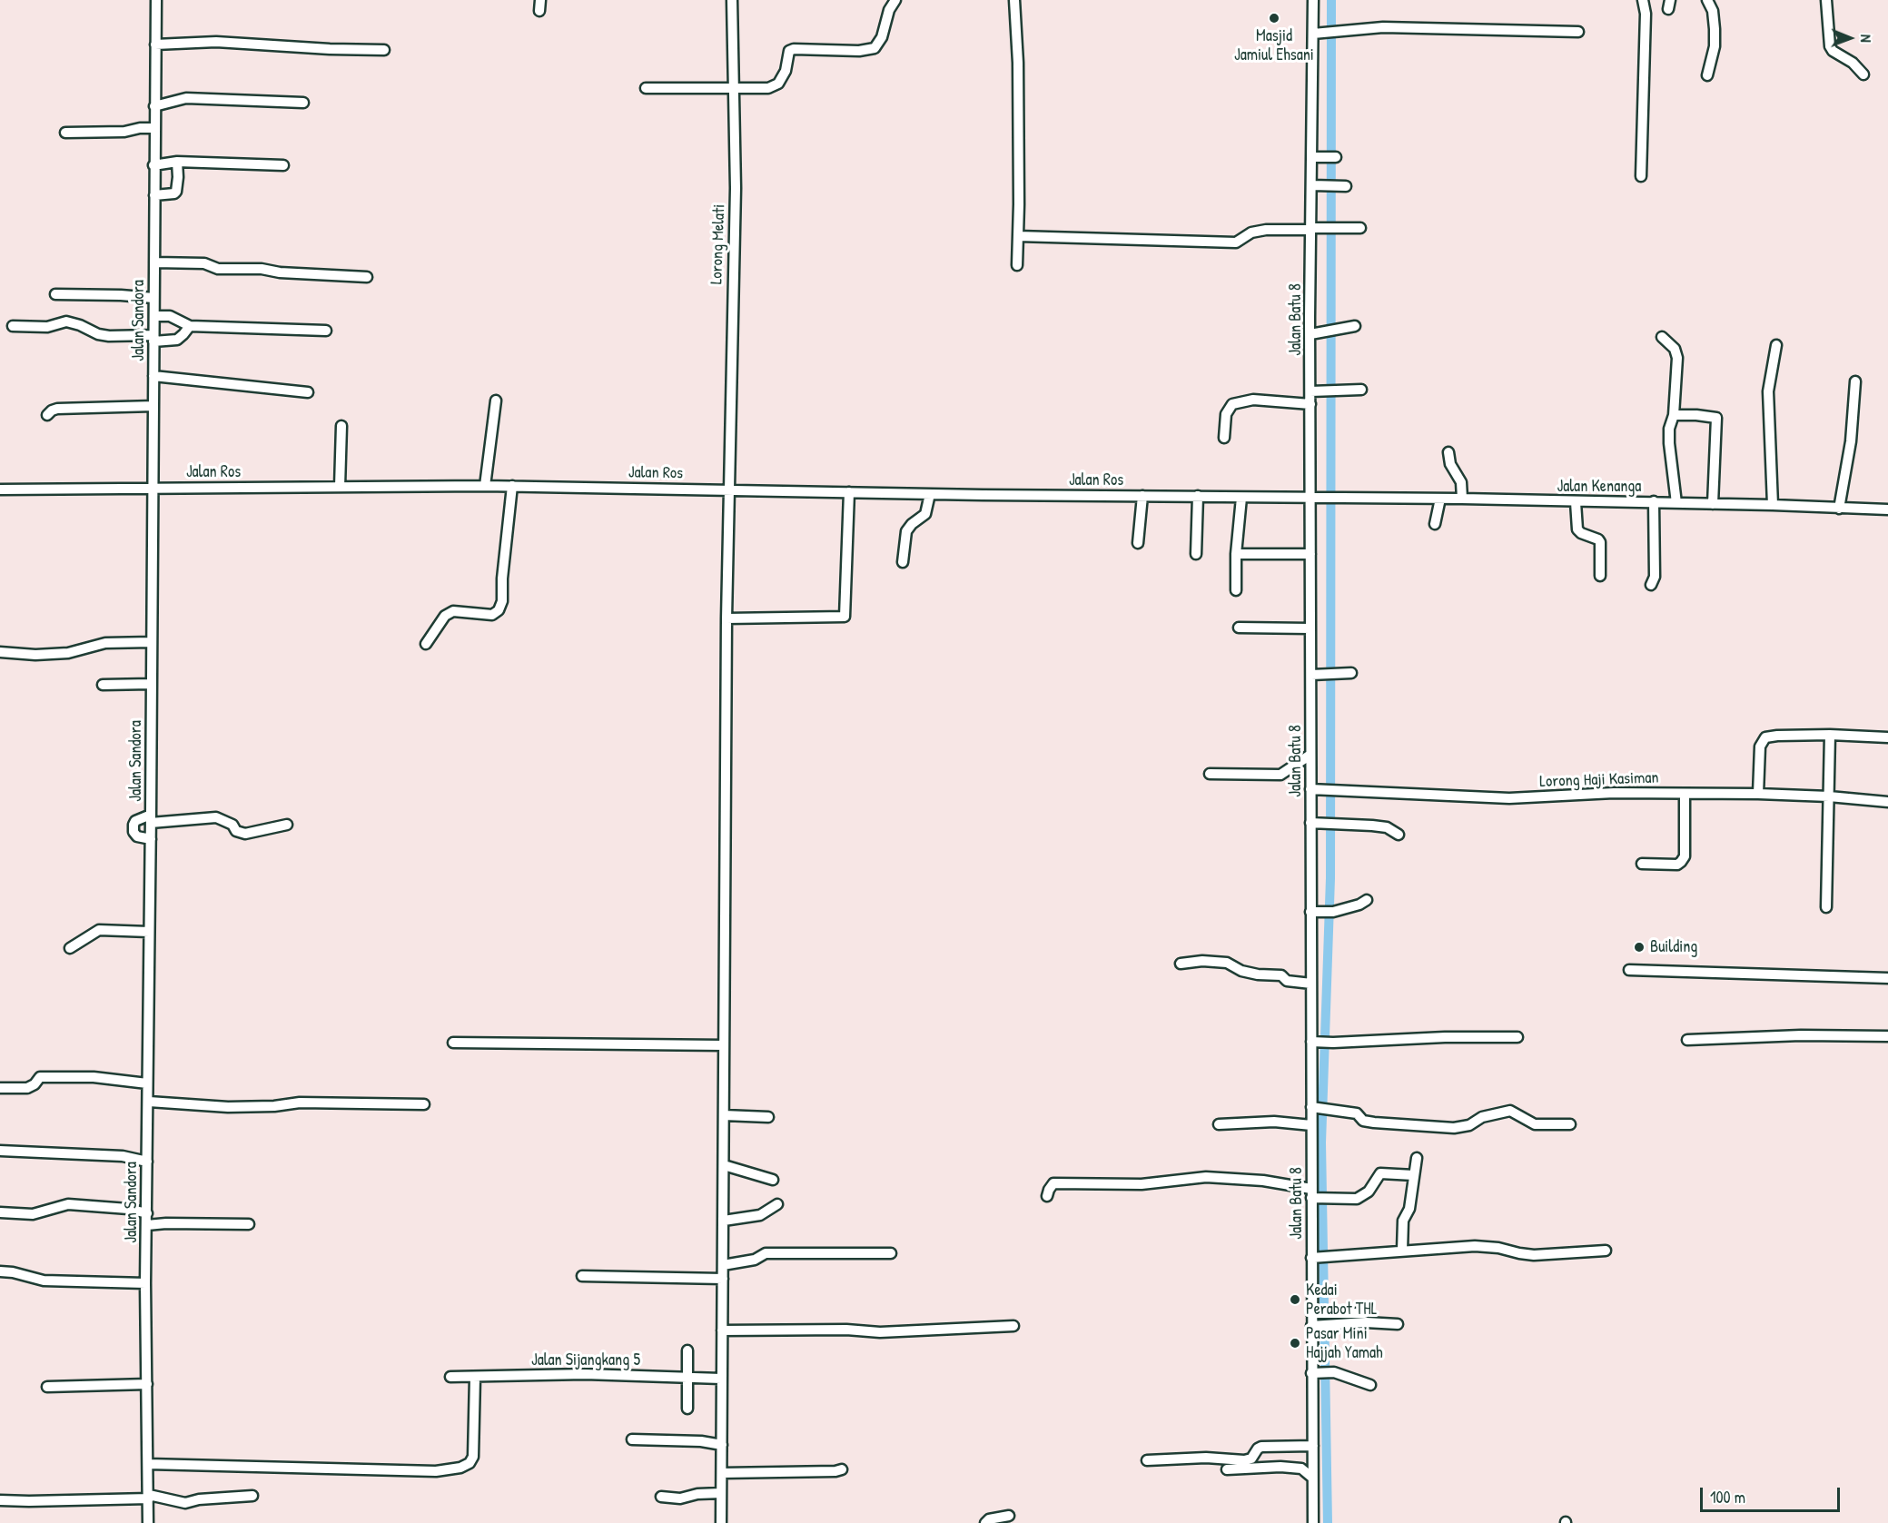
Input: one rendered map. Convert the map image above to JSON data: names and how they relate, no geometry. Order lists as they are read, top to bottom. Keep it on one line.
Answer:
{"streets":{"street":["Lorong Melati","Jalan Batu 8","Jalan Sandora","Jalan Ros","Jalan Kenanga","Lorong Haji Kasiman","Jalan Sijangkang 5"]},"crossings":[["Lorong Melati","Jalan Ros"],["Lorong Melati","Jalan Sijangkang 5"],["Jalan Batu 8","Jalan Ros"],["Jalan Batu 8","Jalan Kenanga"],["Jalan Batu 8","Lorong Haji Kasiman"],["Jalan Sandora","Jalan Ros"],["Jalan Ros","Jalan Kenanga"]],"places":["Masjid Jamiul Ehsani","Building","Kedai Perabot THL","Pasar Mini Hajjah Yamah"],"scale_bar":"100 m","north":"right"}
